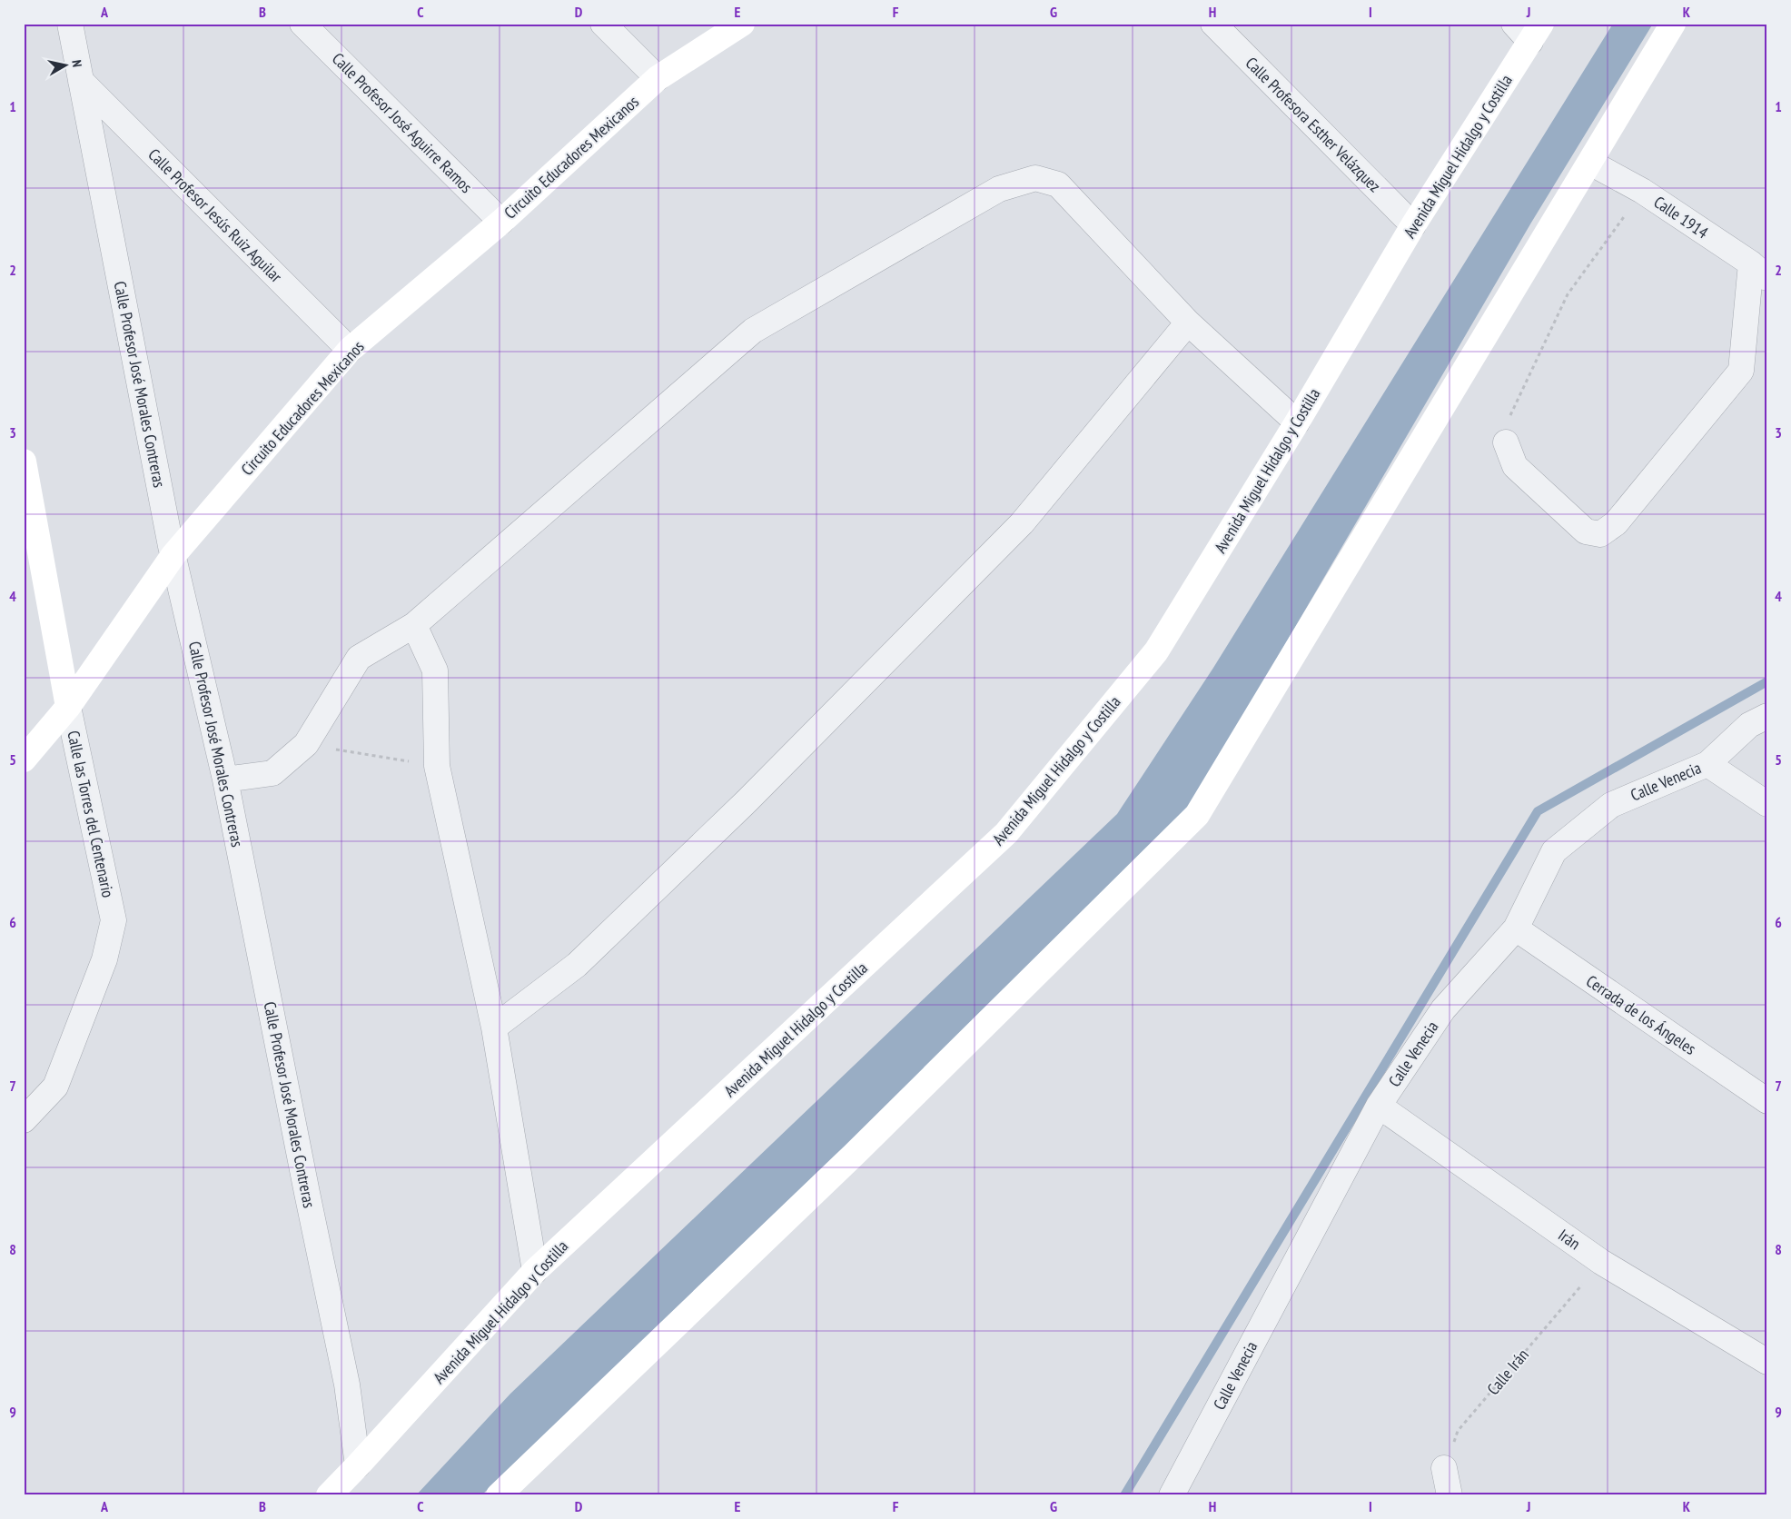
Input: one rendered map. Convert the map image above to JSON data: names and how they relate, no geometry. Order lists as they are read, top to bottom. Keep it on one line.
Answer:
{"streets":{"main road":["Avenida Miguel Hidalgo y Costilla","Circuito Educadores Mexicanos"],"street":["Calle Profesor José Aguirre Ramos","Calle Profesora Esther Velázquez","Calle Profesor Jesús Ruiz Aguilar","Calle 1914","Calle Profesor José Morales Contreras","Calle Venecia","Calle las Torres del Centenario","Cerrada de los Ángeles","Irán"],"path":["Calle Irán"]},"crossings":[["Calle Profesor José Aguirre Ramos","Circuito Educadores Mexicanos"],["Calle Profesora Esther Velázquez","Avenida Miguel Hidalgo y Costilla"],["Avenida Miguel Hidalgo y Costilla","Calle Profesor José Morales Contreras"],["Circuito Educadores Mexicanos","Calle Profesor Jesús Ruiz Aguilar"],["Circuito Educadores Mexicanos","Calle Profesor José Morales Contreras"],["Circuito Educadores Mexicanos","Calle las Torres del Centenario"],["Calle Profesor Jesús Ruiz Aguilar","Calle Profesor José Morales Contreras"],["Calle Venecia","Cerrada de los Ángeles"],["Calle Venecia","Irán"],["Irán","Calle Irán"]],"north":"right","grid":{"columns":["A","B","C","D","E","F","G","H","I","J","K"],"rows":["1","2","3","4","5","6","7","8","9"]}}
